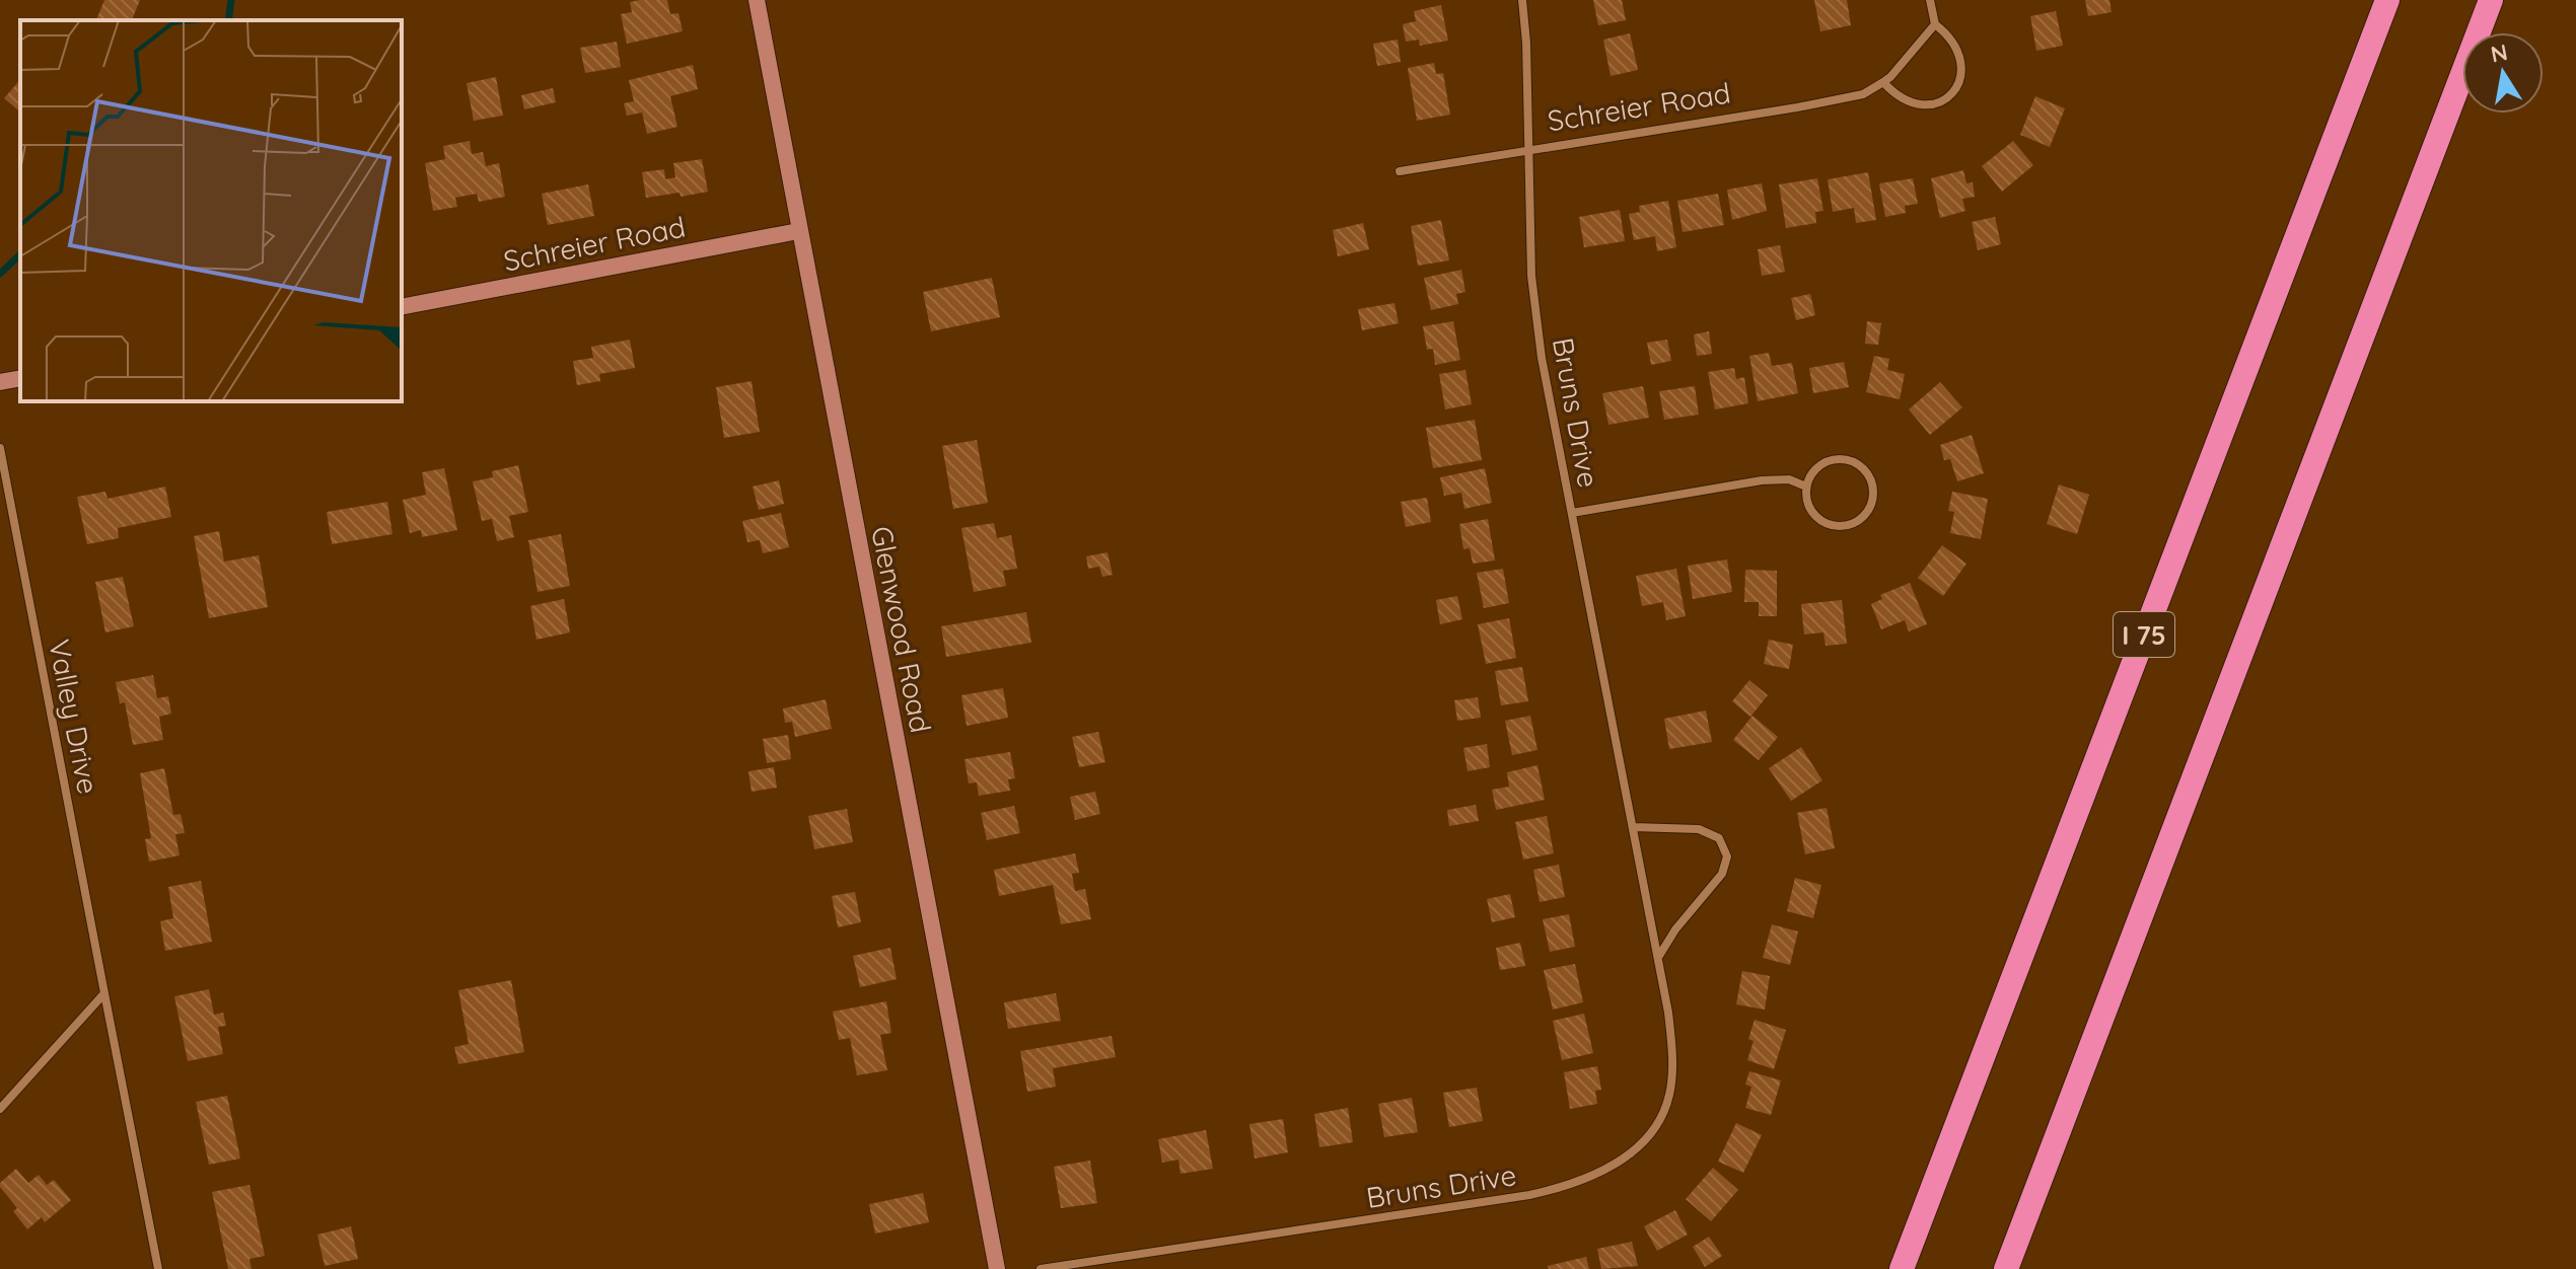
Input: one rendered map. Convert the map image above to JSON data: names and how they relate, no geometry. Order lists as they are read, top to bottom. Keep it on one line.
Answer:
{"streets":{"highway":["I 75"],"street":["Schreier Road","Bruns Drive","Glenwood Road","Valley Drive"]},"crossings":[["Schreier Road","Bruns Drive"],["Schreier Road","Glenwood Road"]],"north":"top"}
